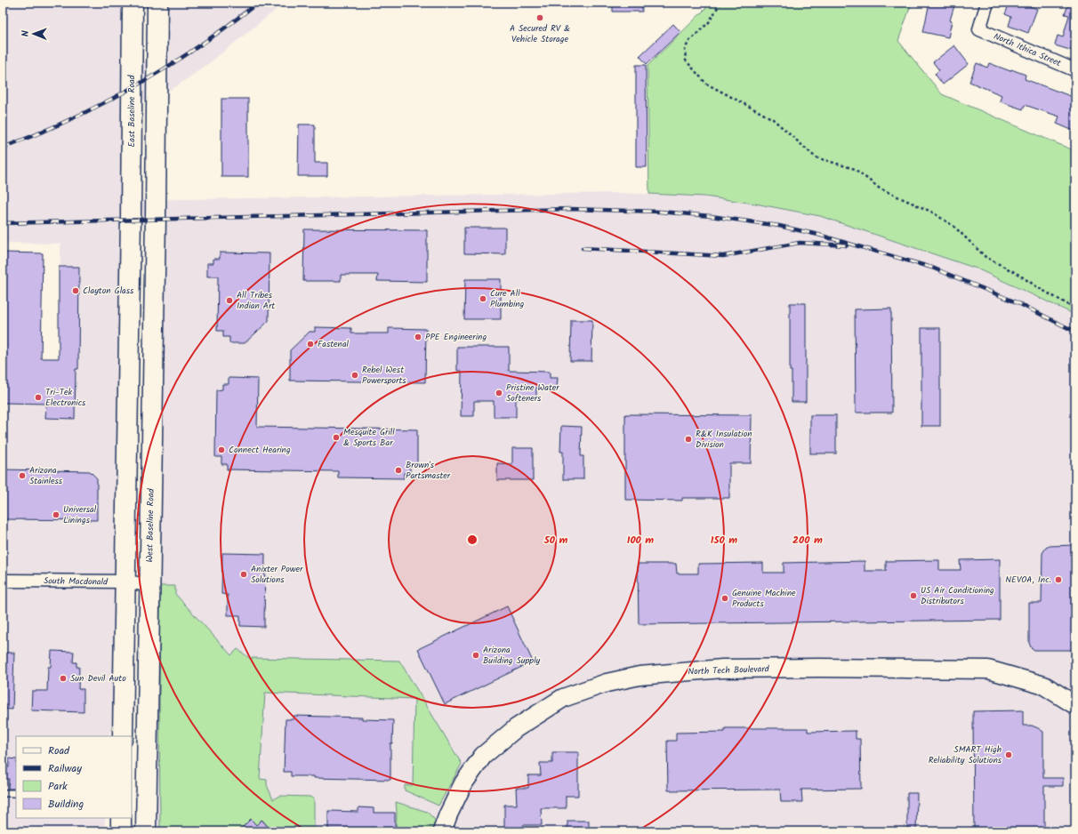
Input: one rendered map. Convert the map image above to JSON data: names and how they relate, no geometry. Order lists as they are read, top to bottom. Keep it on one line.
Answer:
{"streets":{"main road":["East Baseline Road","West Baseline Road"],"street":["North Ithica Street","South Macdonald","North Tech Boulevard"]},"crossings":[["West Baseline Road","South Macdonald"]],"places":["A Secured RV & Vehicle Storage","Clayton Glass","Cure All Plumbing","All Tribes Indian Art","PPE Engineering","Fastenal","Rebel West Powersports","Pristine Water Softeners","Tri-Tek Electronics","Mesquite Grill & Sports Bar","R&K Insulation Division","Connect Hearing","Brown's Partsmaster","Arizona Stainless","Universal Linings","Anixter Power Solutions","NEVOA, Inc.","US Air Conditioning Distributors","Genuine Machine Products","Arizona Building Supply","Sun Devil Auto","SMART High Reliability Solutions"],"legend":["Road","Railway","Park","Building"],"north":"left","rings":["50 m","100 m","150 m","200 m"]}
